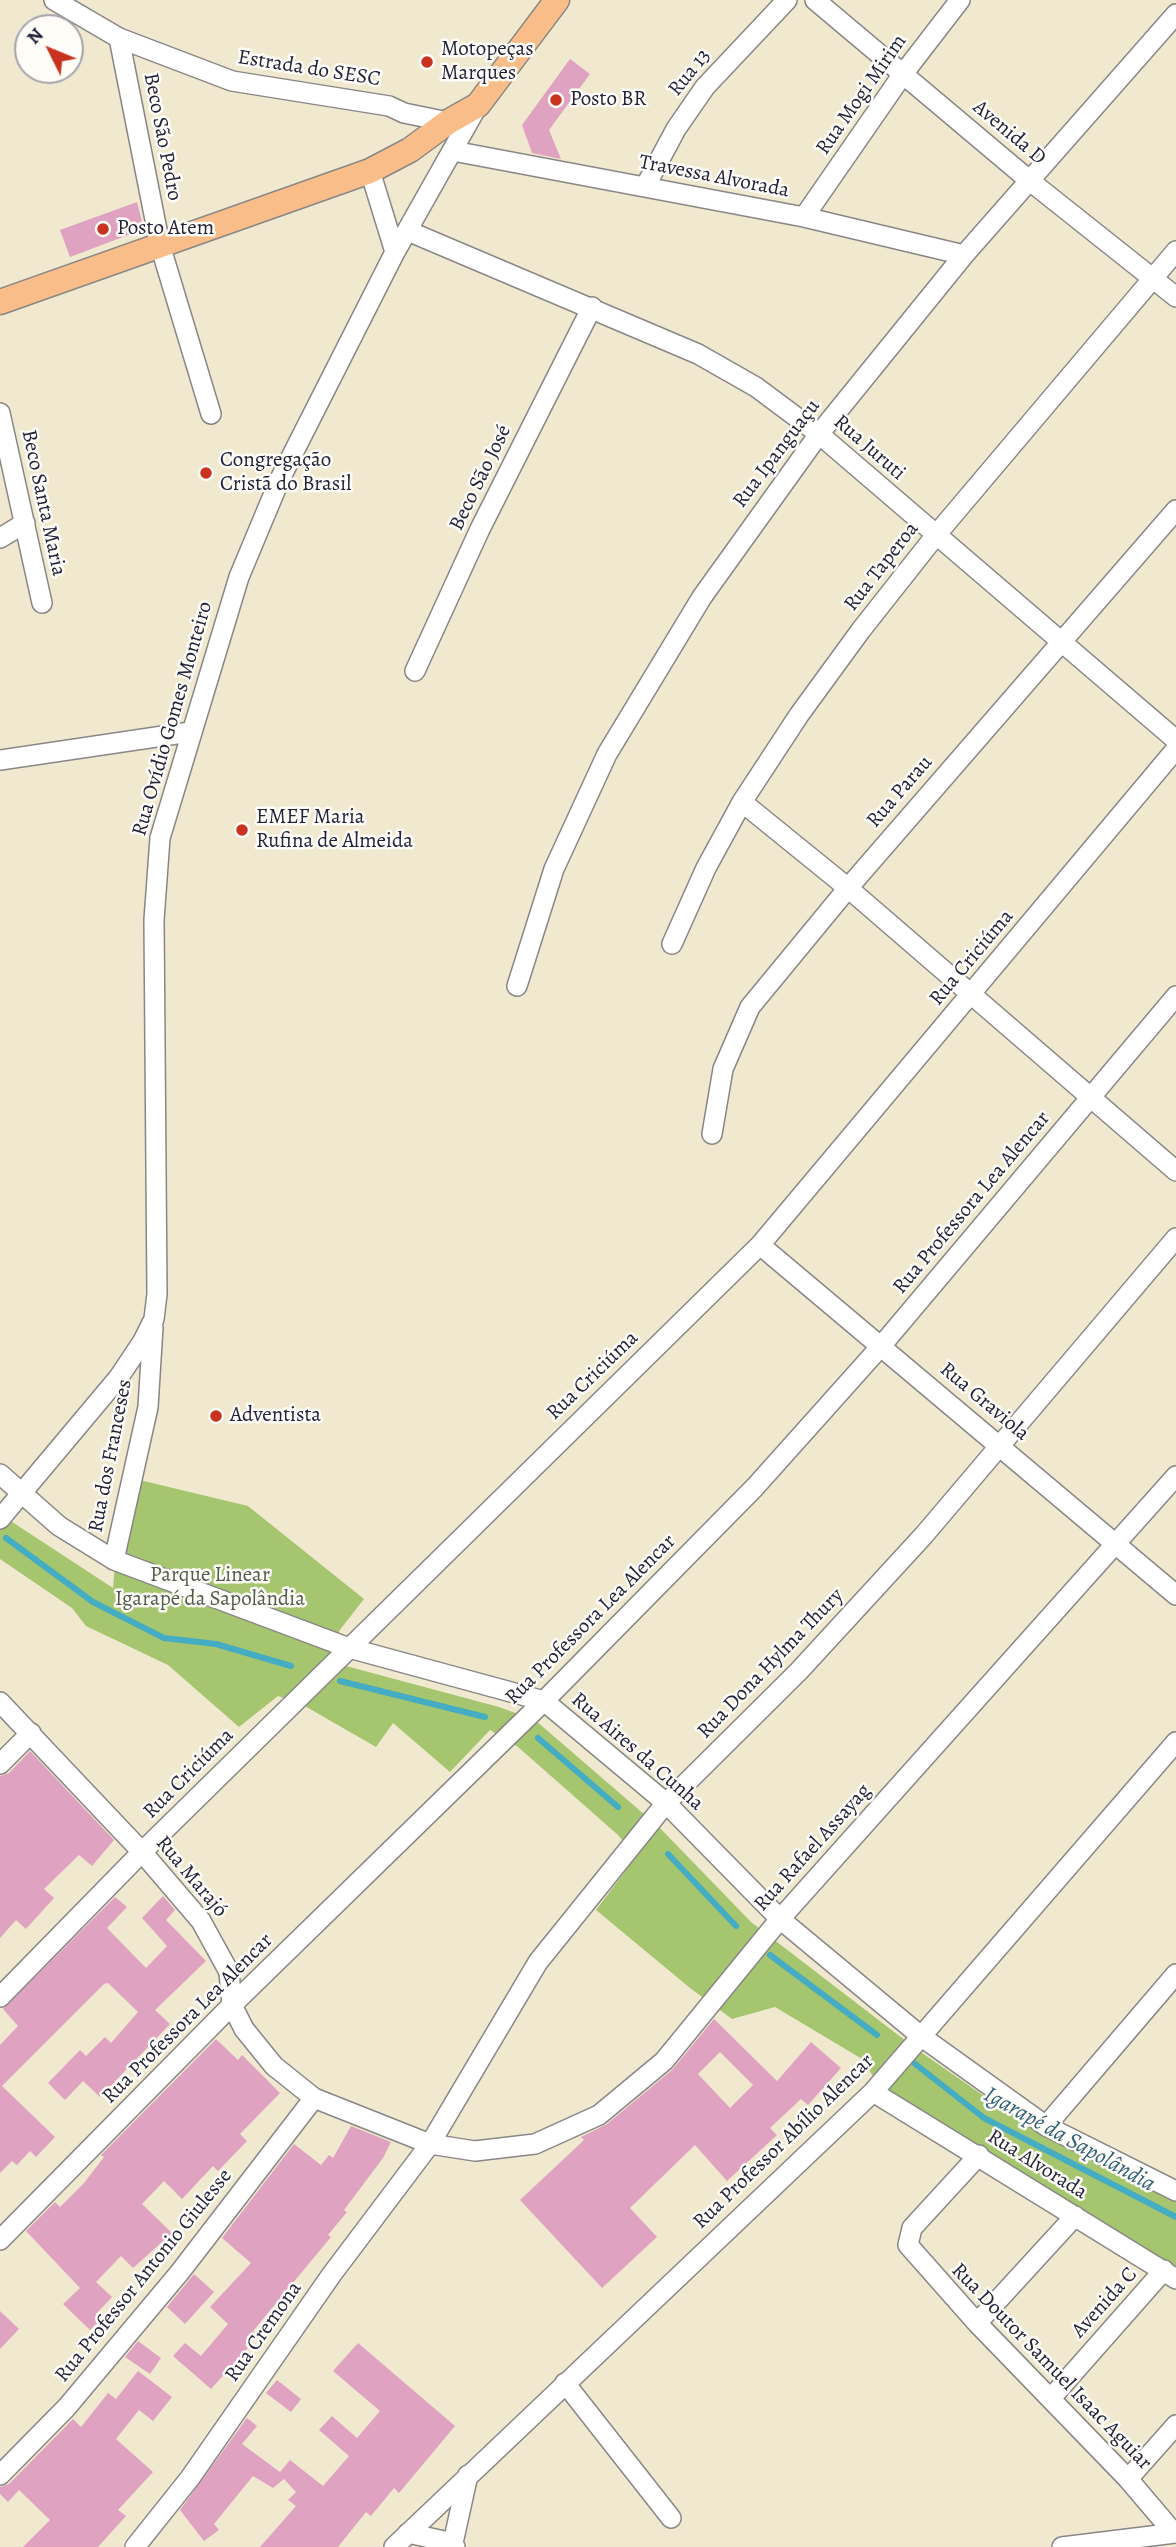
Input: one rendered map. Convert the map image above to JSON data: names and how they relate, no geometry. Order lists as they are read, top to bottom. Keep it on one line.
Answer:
{"streets":{"street":["Estrada do SESC","Rua 13","Rua Mogi Mirim","Avenida D","Beco São Pedro","Travessa Alvorada","Rua Juruti","Rua Ipanguaçu","Beco São José","Beco Santa Maria","Rua Taperoa","Rua Ovídio Gomes Monteiro","Rua Parau","Rua Criciúma","Rua Professora Lea Alencar","Rua Graviola","Rua dos Franceses","Rua Dona Hylma Thury","Rua Aires da Cunha","Rua Rafael Assayag","Rua Marajó","Rua Professor Abílio Alencar","Rua Alvorada","Rua Professor Antonio Giulesse","Avenida C","Rua Cremona","Rua Doutor Samuel Isaac Aguiar"]},"crossings":[["Estrada do SESC","Beco São Pedro"],["Rua 13","Travessa Alvorada"],["Rua Mogi Mirim","Avenida D"],["Rua Mogi Mirim","Travessa Alvorada"],["Avenida D","Rua Ipanguaçu"],["Avenida D","Rua Taperoa"],["Travessa Alvorada","Rua Ipanguaçu"],["Travessa Alvorada","Rua Ovídio Gomes Monteiro"],["Rua Juruti","Rua Ipanguaçu"],["Rua Juruti","Beco São José"],["Rua Juruti","Rua Taperoa"],["Rua Juruti","Rua Ovídio Gomes Monteiro"],["Rua Juruti","Rua Parau"],["Rua Ovídio Gomes Monteiro","Rua dos Franceses"],["Rua Ovídio Gomes Monteiro","Rua Aires da Cunha"],["Rua Criciúma","Rua Graviola"],["Rua Criciúma","Rua Aires da Cunha"],["Rua Criciúma","Rua Marajó"],["Rua Professora Lea Alencar","Rua Graviola"],["Rua Professora Lea Alencar","Rua Aires da Cunha"],["Rua Professora Lea Alencar","Rua Marajó"],["Rua Graviola","Rua Dona Hylma Thury"],["Rua Graviola","Rua Rafael Assayag"],["Rua dos Franceses","Rua Aires da Cunha"],["Rua Dona Hylma Thury","Rua Aires da Cunha"],["Rua Dona Hylma Thury","Rua Rafael Assayag"],["Rua Dona Hylma Thury","Rua Marajó"],["Rua Dona Hylma Thury","Rua Cremona"],["Rua Aires da Cunha","Rua Rafael Assayag"],["Rua Aires da Cunha","Rua Professor Abílio Alencar"],["Rua Rafael Assayag","Rua Marajó"],["Rua Rafael Assayag","Rua Cremona"],["Rua Marajó","Rua Professor Antonio Giulesse"],["Rua Marajó","Rua Cremona"],["Rua Professor Abílio Alencar","Rua Alvorada"],["Rua Alvorada","Avenida C"],["Rua Alvorada","Rua Doutor Samuel Isaac Aguiar"],["Avenida C","Rua Doutor Samuel Isaac Aguiar"]],"water":["Igarapé da Sapolândia"],"parks":["Parque Linear Igarapé da Sapolândia"],"places":["Motopeças Marques","Posto BR","Posto Atem","Congregação Cristã do Brasil","EMEF Maria Rufina de Almeida","Adventista"],"north":"top left"}
